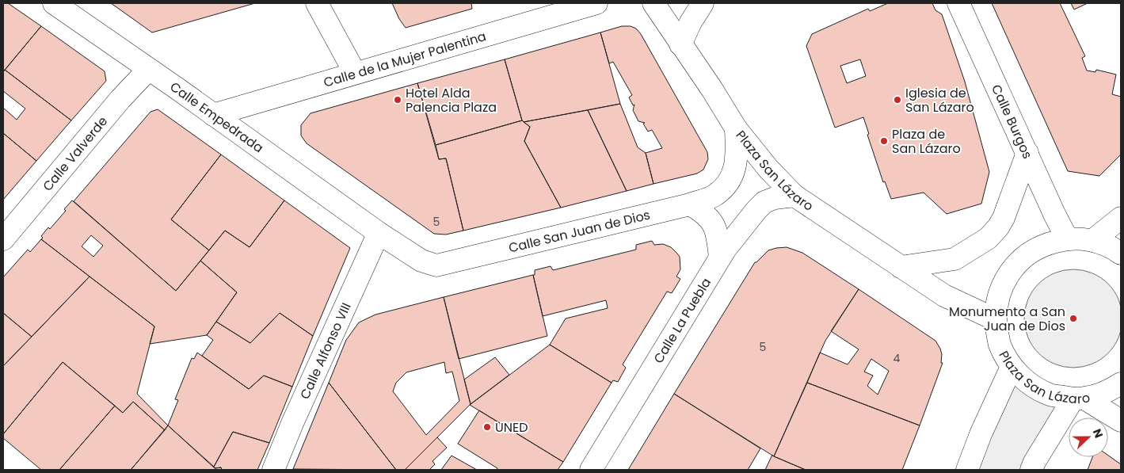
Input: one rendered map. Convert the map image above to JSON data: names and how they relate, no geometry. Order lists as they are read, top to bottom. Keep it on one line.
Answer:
{"streets":{"street":["Calle de la Mujer Palentina","Calle Empedrada","Calle Burgos","Calle Valverde","Plaza San Lázaro","Calle San Juan de Dios","Calle La Puebla","Calle Alfonso VIII"]},"crossings":[["Calle de la Mujer Palentina","Calle Empedrada"],["Calle Empedrada","Calle Valverde"],["Calle Empedrada","Calle San Juan de Dios"],["Calle Empedrada","Calle Alfonso VIII"],["Calle Burgos","Plaza San Lázaro"],["Plaza San Lázaro","Calle San Juan de Dios"],["Plaza San Lázaro","Calle La Puebla"],["Calle San Juan de Dios","Calle Alfonso VIII"]],"places":["Hotel Alda Palencia Plaza","Iglesia de San Lázaro","Plaza de San Lázaro","Monumento a San Juan de Dios","UNED"],"house_numbers":["5","5","4"],"north":"right"}
